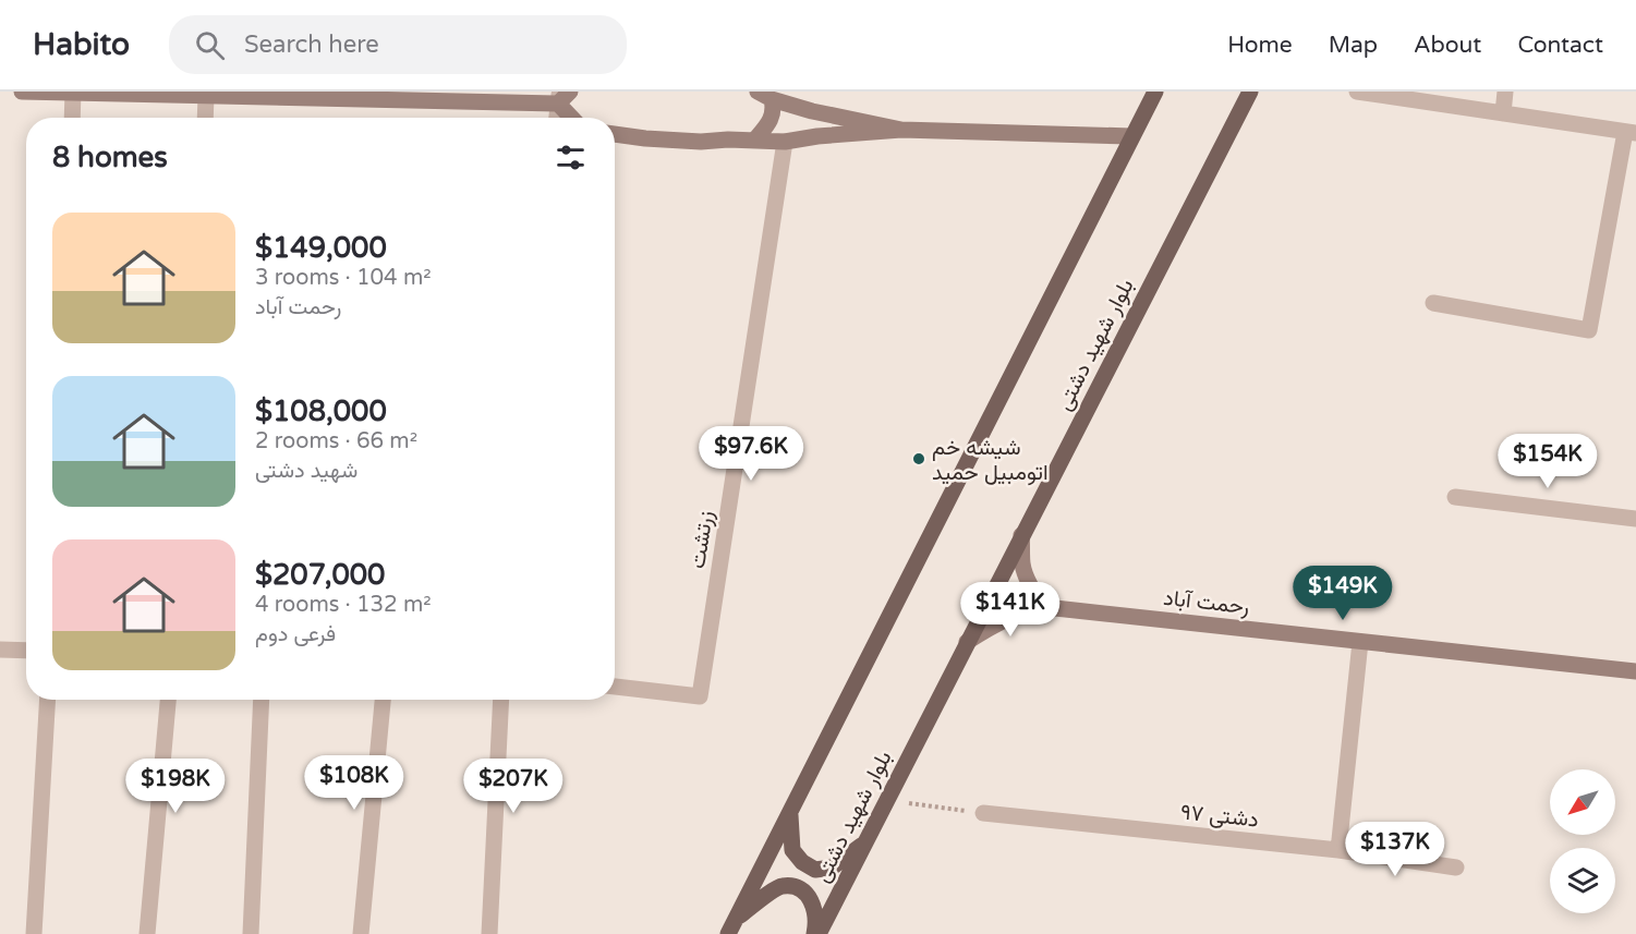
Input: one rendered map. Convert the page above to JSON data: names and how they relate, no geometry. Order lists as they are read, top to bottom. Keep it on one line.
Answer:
{"streets":{"main road":["بلوار شهید دشتی"],"street":["زرتشت","رحمت آباد","دشتی ۹۷"]},"places":["شیشه خم اتومبیل حمید"],"north":"bottom left","page":{"header":"Habito","search":"Search here","nav":["Home","Map","About","Contact"],"heading":"8 homes","list":[{"name":"$149,000","note":"3 rooms · 104 m² · رحمت آباد"},{"name":"$108,000","note":"2 rooms · 66 m² · شهید دشتی"},{"name":"$207,000","note":"4 rooms · 132 m² · فرعی دوم"}],"price":["$97.6K","$154K","$149K","$141K","$108K","$198K","$207K","$137K"]}}
